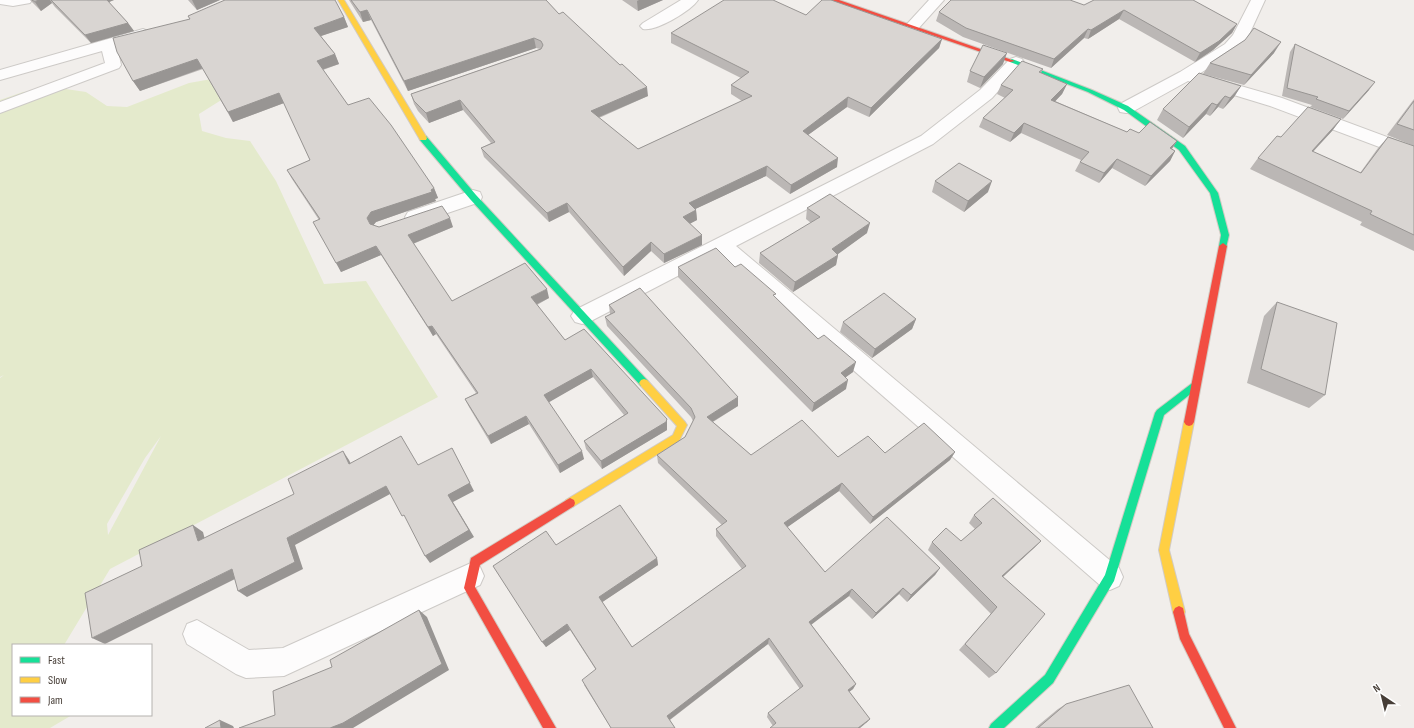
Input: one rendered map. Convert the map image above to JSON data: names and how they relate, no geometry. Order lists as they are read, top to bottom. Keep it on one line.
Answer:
{"legend":["Fast","Slow","Jam"],"north":"top left"}
